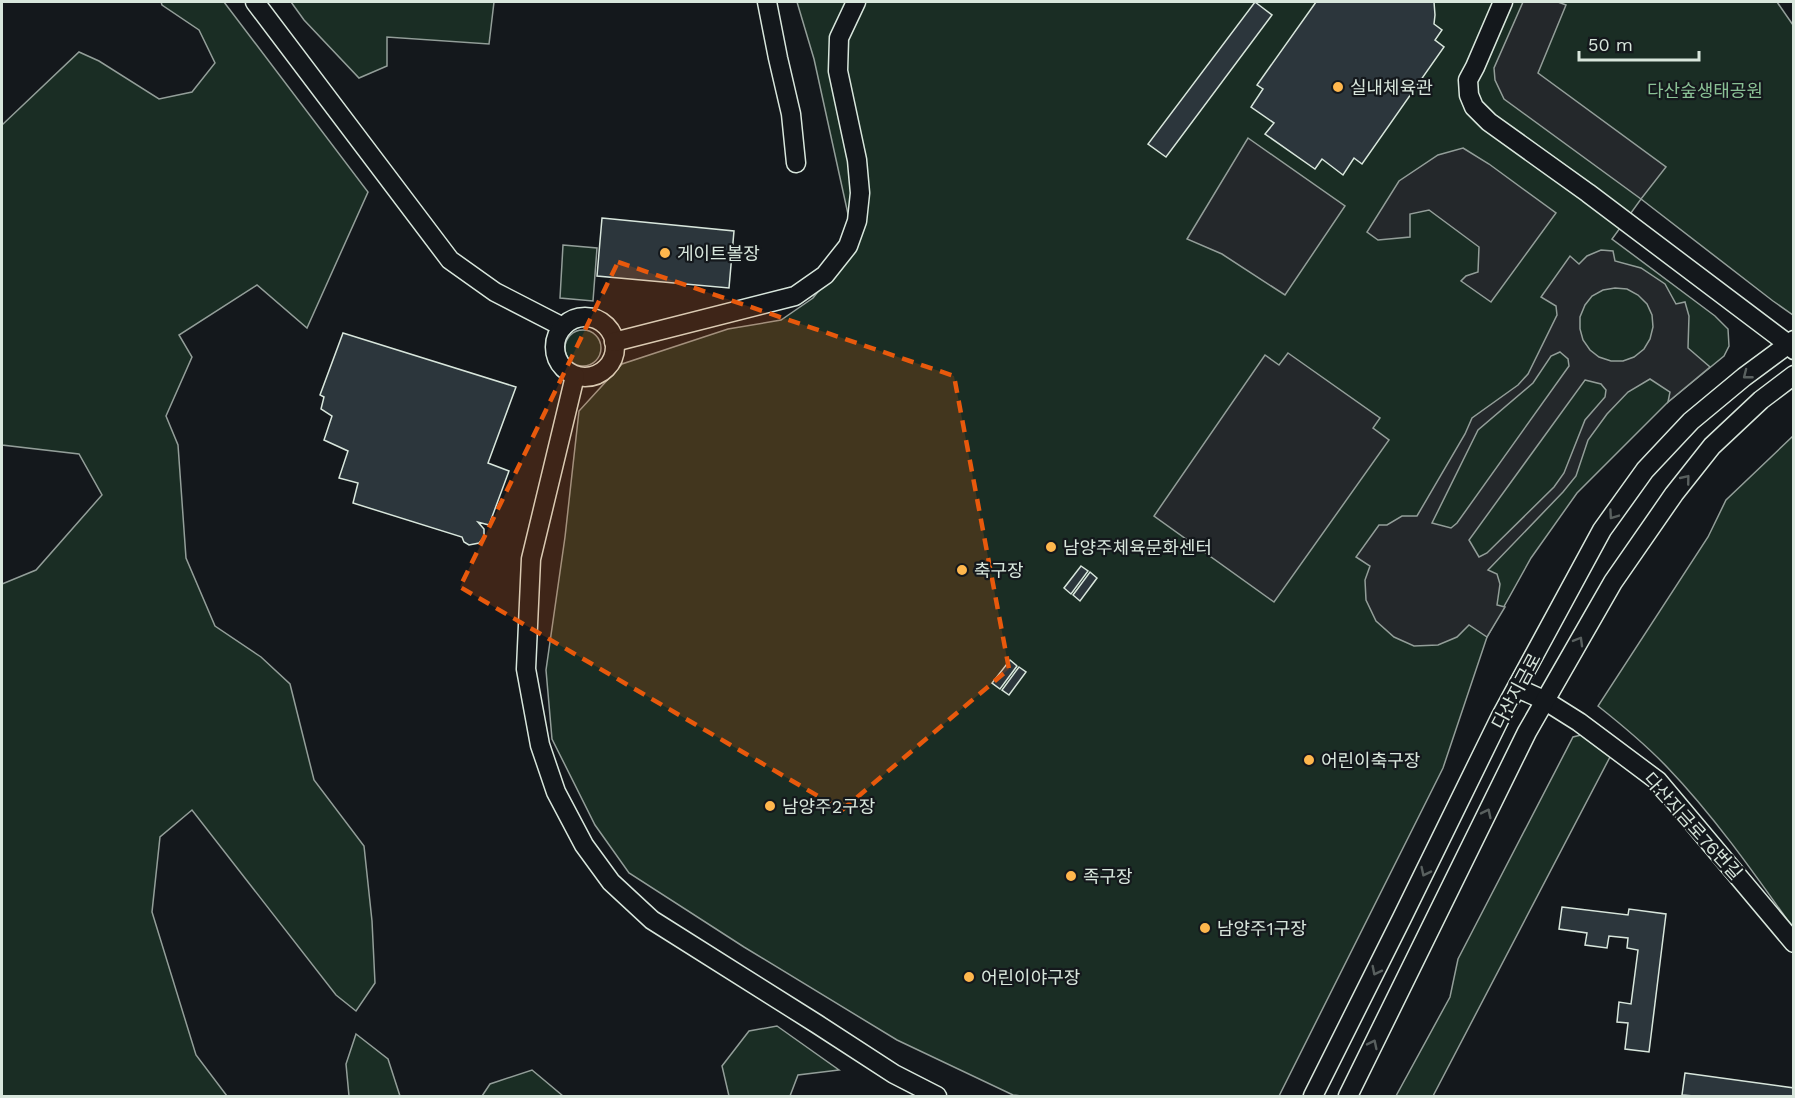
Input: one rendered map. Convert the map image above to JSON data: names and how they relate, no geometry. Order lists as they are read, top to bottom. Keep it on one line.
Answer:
{"streets":{"street":["다산지금로","다산지금로76번길"]},"crossings":[["다산지금로","다산지금로76번길"]],"parks":["다산숲생태공원"],"places":["실내체육관","게이트볼장","남양주체육문화센터","축구장","어린이축구장","남양주2구장","족구장","남양주1구장","어린이야구장"],"scale_bar":"50 m"}
